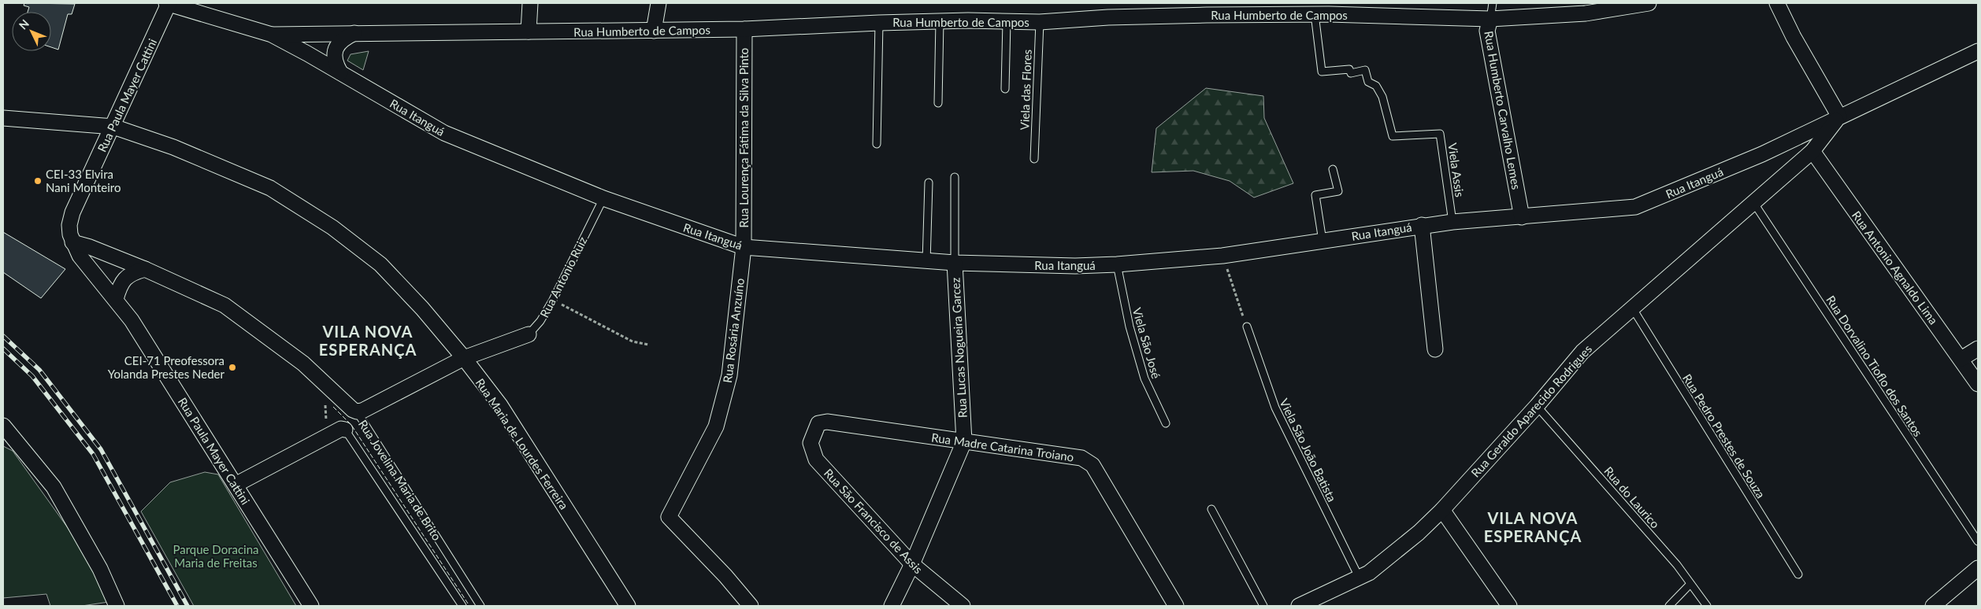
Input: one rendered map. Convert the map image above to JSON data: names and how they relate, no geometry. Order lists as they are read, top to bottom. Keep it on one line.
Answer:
{"streets":{"street":["Rua Humberto de Campos","Rua Paula Mayer Cattini","Rua Humberto Carvalho Lemes","Rua Itanguá","Rua Lourença Fátima da Silva Pinto","Rua Antonio Agnaldo Lima","Rua Antonio Ruiz","Rua Rosária Anzuíno","Rua Lucas Nogueira Garcez","Rua Geraldo Aparecido Rodrigues","Rua Maria de Lourdes Ferreira","Rua Madre Catarina Troiano","Rua Jovelina Maria de Brito","Rua São Francisco de Assis"],"lane":["Viela das Flores","Viela Assis","Viela São José","Rua Dorvalino Tioflo dos Santos","Rua Pedro Prestes de Souza","Viela São João Batista","Rua do Laurico"]},"crossings":[["Rua Humberto de Campos","Viela das Flores"],["Rua Humberto de Campos","Rua Humberto Carvalho Lemes"],["Rua Humberto de Campos","Rua Itanguá"],["Rua Humberto de Campos","Rua Lourença Fátima da Silva Pinto"],["Rua Humberto de Campos","Viela Assis"],["Rua Paula Mayer Cattini","Rua Itanguá"],["Rua Paula Mayer Cattini","Rua Maria de Lourdes Ferreira"],["Rua Paula Mayer Cattini","Rua Jovelina Maria de Brito"],["Rua Humberto Carvalho Lemes","Rua Itanguá"],["Rua Itanguá","Rua Lourença Fátima da Silva Pinto"],["Rua Itanguá","Viela Assis"],["Rua Itanguá","Rua Antonio Ruiz"],["Rua Itanguá","Rua Rosária Anzuíno"],["Rua Itanguá","Viela São José"],["Rua Itanguá","Rua Lucas Nogueira Garcez"],["Rua Itanguá","Rua Geraldo Aparecido Rodrigues"],["Rua Lourença Fátima da Silva Pinto","Rua Rosária Anzuíno"],["Rua Antonio Agnaldo Lima","Rua Geraldo Aparecido Rodrigues"],["Rua Antonio Ruiz","Rua Maria de Lourdes Ferreira"],["Rua Antonio Ruiz","Rua Jovelina Maria de Brito"],["Rua Lucas Nogueira Garcez","Rua Madre Catarina Troiano"],["Rua Lucas Nogueira Garcez","Rua São Francisco de Assis"],["Rua Dorvalino Tioflo dos Santos","Rua Geraldo Aparecido Rodrigues"],["Rua Geraldo Aparecido Rodrigues","Rua Pedro Prestes de Souza"],["Rua Geraldo Aparecido Rodrigues","Viela São João Batista"],["Rua Geraldo Aparecido Rodrigues","Rua do Laurico"],["Rua Madre Catarina Troiano","Rua São Francisco de Assis"]],"districts":["VILA NOVA ESPERANÇA","VILA NOVA ESPERANÇA"],"parks":["Parque Doracina Maria de Freitas"],"places":["CEI-33 Elvira Nani Monteiro","CEI-71 Preofessora Yolanda Prestes Neder"],"north":"top left"}
